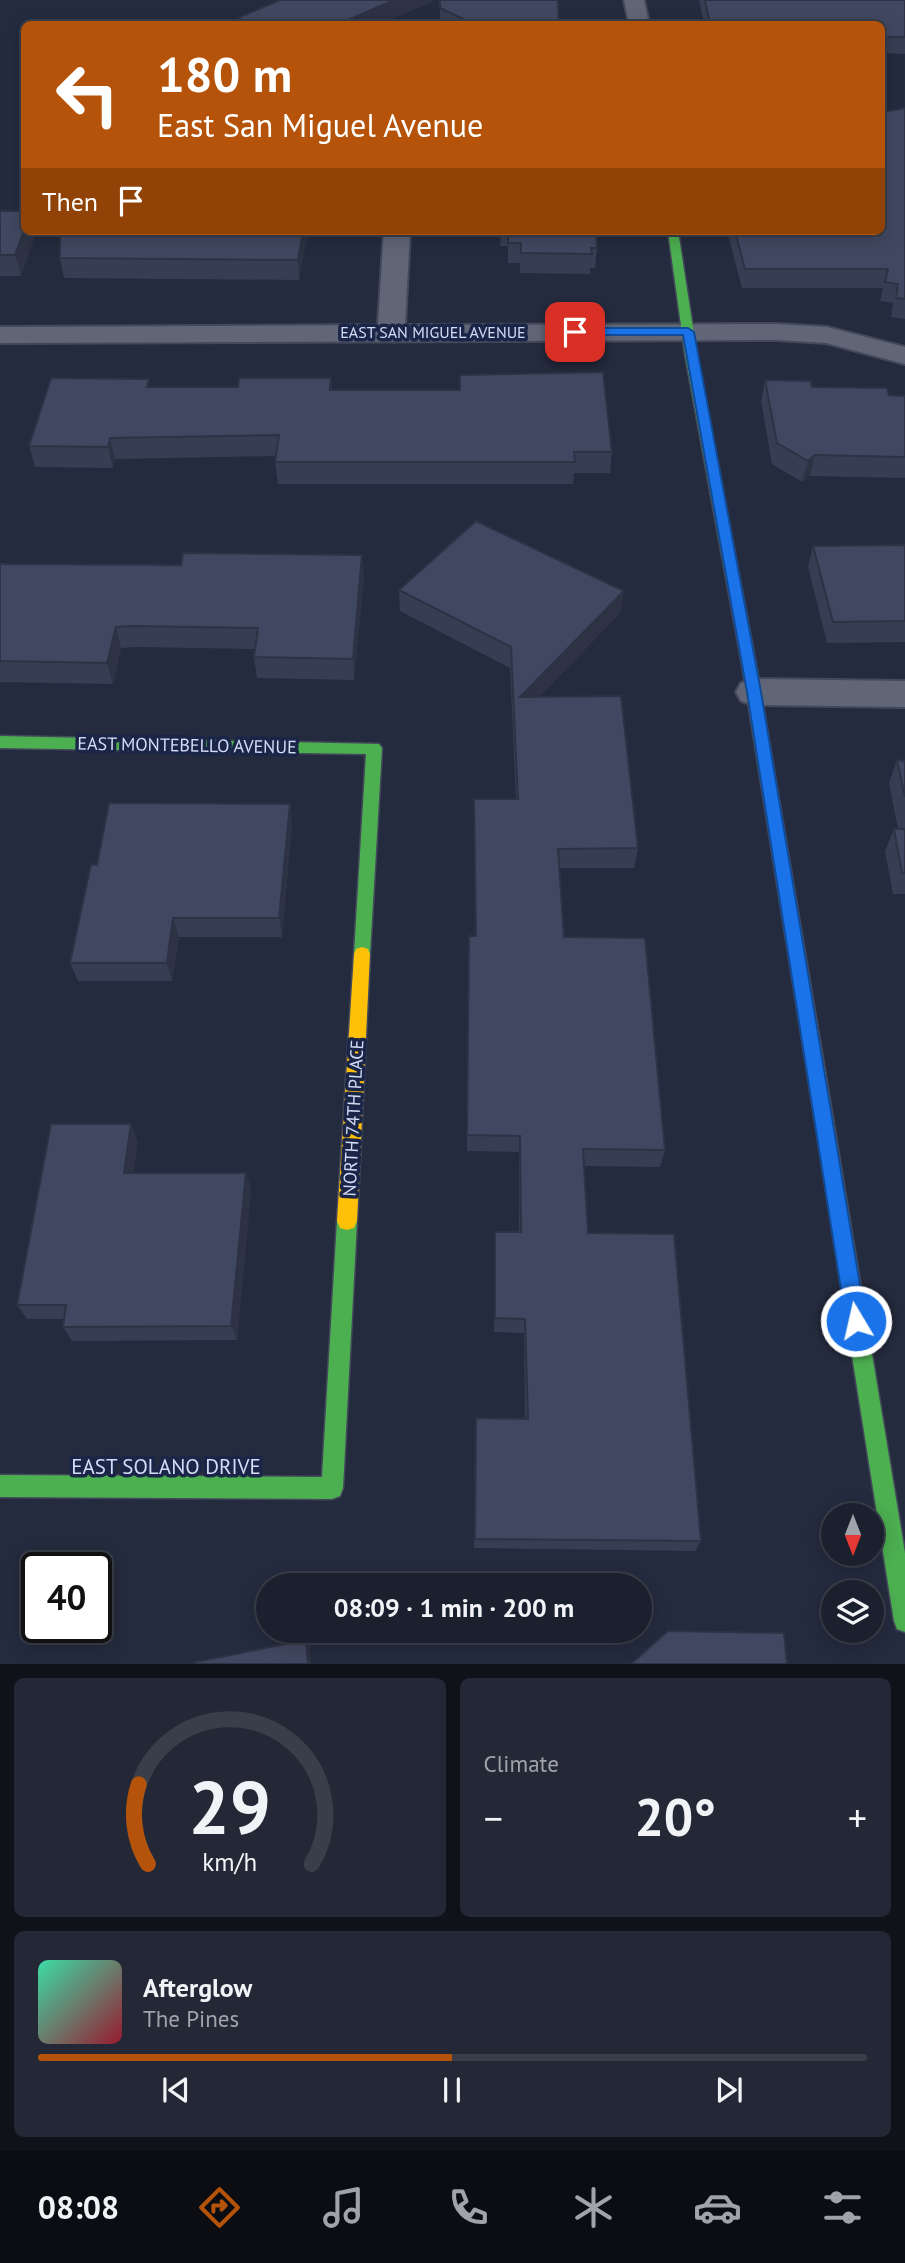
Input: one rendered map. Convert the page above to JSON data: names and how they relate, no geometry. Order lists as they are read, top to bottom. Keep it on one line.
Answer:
{"streets":{"street":["EAST SAN MIGUEL AVENUE","EAST MONTEBELLO AVENUE","NORTH 74TH PLACE","EAST SOLANO DRIVE"]},"crossings":[["EAST MONTEBELLO AVENUE","NORTH 74TH PLACE"],["NORTH 74TH PLACE","EAST SOLANO DRIVE"]],"north":"bottom","page":{"turn":["180 m","East San Miguel Avenue"],"then":"Then","limit":"40","trip":"08:09 · 1 min · 200 m","tile":"Climate","heat":["−","20°","+"],"song":["Afterglow","The Pines"],"tabs":"08:08","gauge":["29","km/h"]}}
